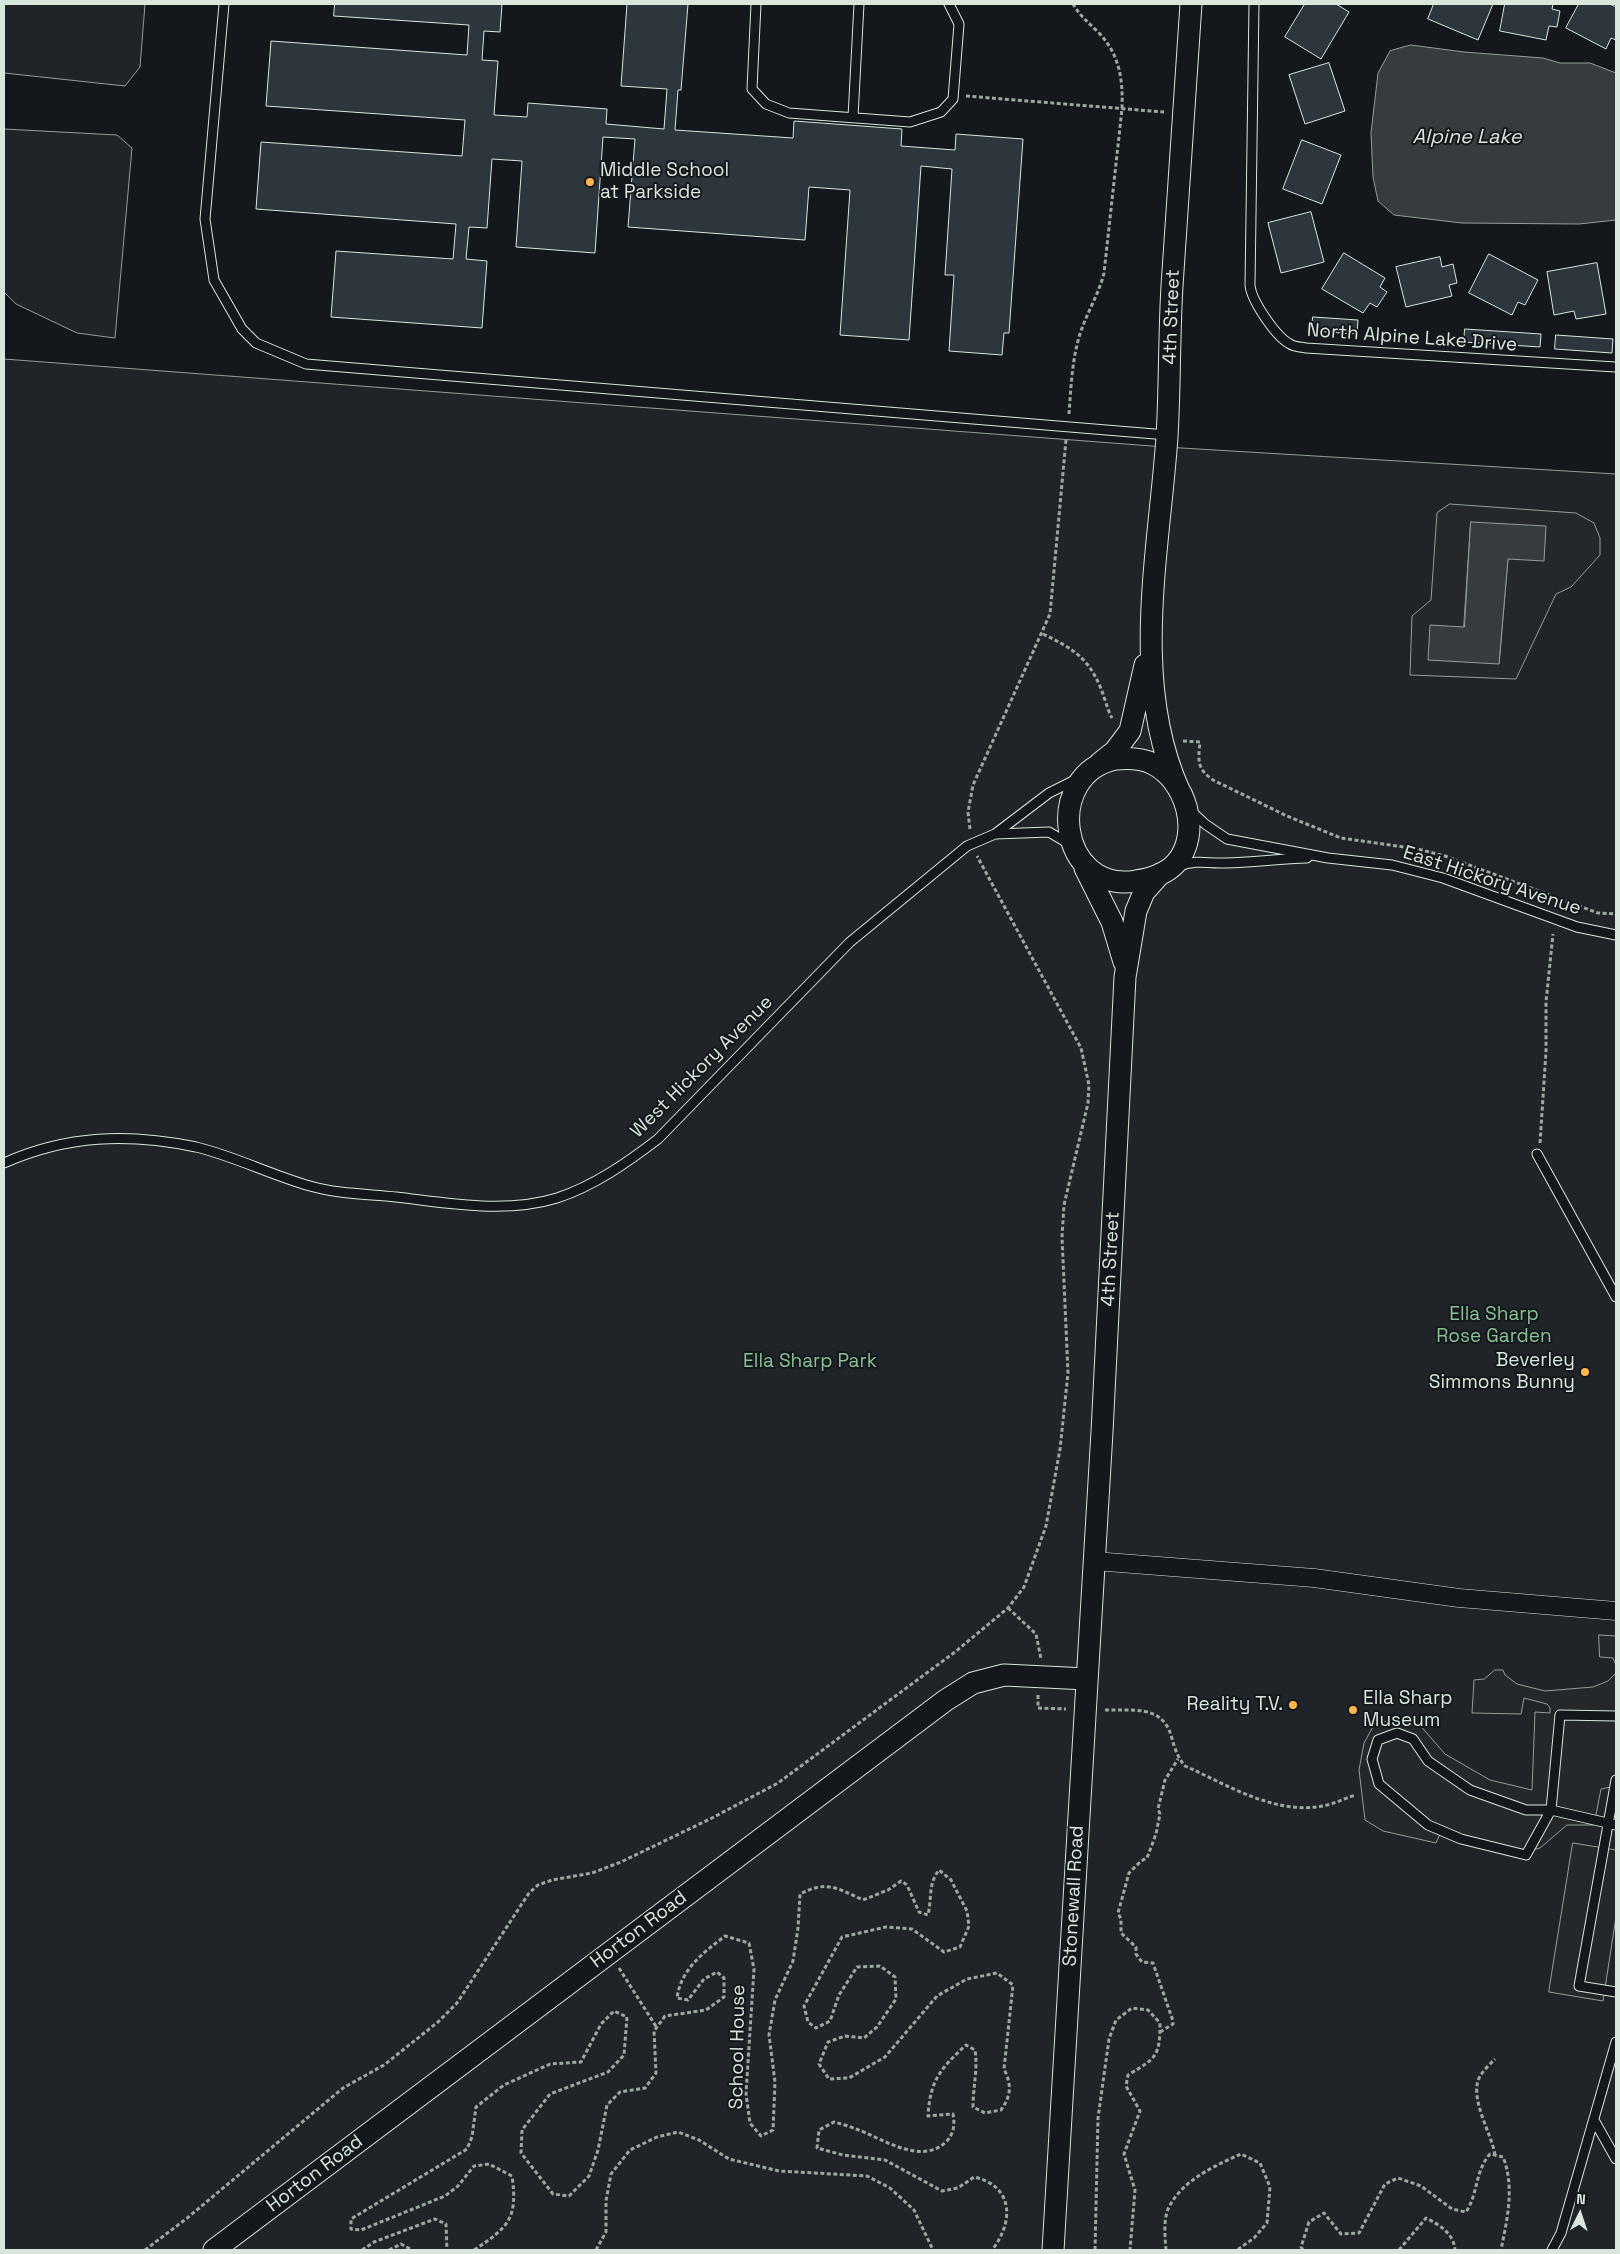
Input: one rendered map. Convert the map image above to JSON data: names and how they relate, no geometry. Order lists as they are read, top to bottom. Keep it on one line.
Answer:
{"streets":{"street":["4th Street","Stonewall Road","Horton Road"],"lane":["North Alpine Lake Drive","East Hickory Avenue","West Hickory Avenue"],"path":["School House"]},"crossings":[["4th Street","East Hickory Avenue"],["4th Street","West Hickory Avenue"],["4th Street","Stonewall Road"],["East Hickory Avenue","West Hickory Avenue"],["Stonewall Road","Horton Road"]],"water":["Alpine Lake"],"parks":["Ella Sharp Rose Garden","Ella Sharp Park"],"places":["Middle School at Parkside","Beverley Simmons Bunny","Reality T.V.","Ella Sharp Museum"],"north":"top"}
